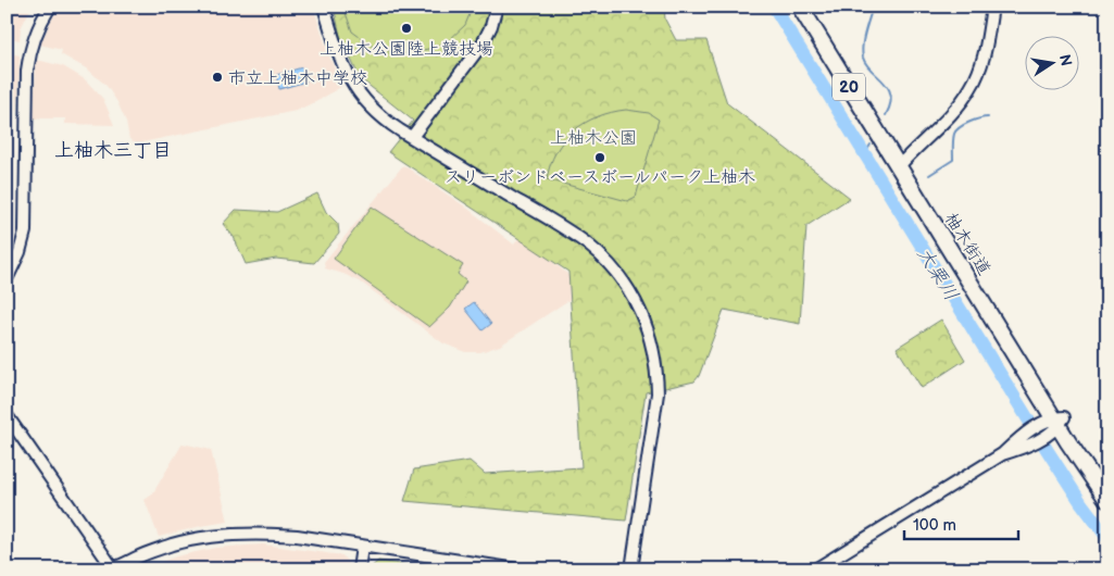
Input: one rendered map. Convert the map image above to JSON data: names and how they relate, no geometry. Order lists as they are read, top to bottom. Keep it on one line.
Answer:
{"streets":{"main road":["20","柚木街道"]},"districts":["上柚木三丁目"],"water":["大栗川"],"parks":["上柚木公園"],"places":["上柚木公園陸上競技場","市立上柚木中学校","スリーボンドベースボールパーク上柚木"],"scale_bar":"100 m","north":"right"}
